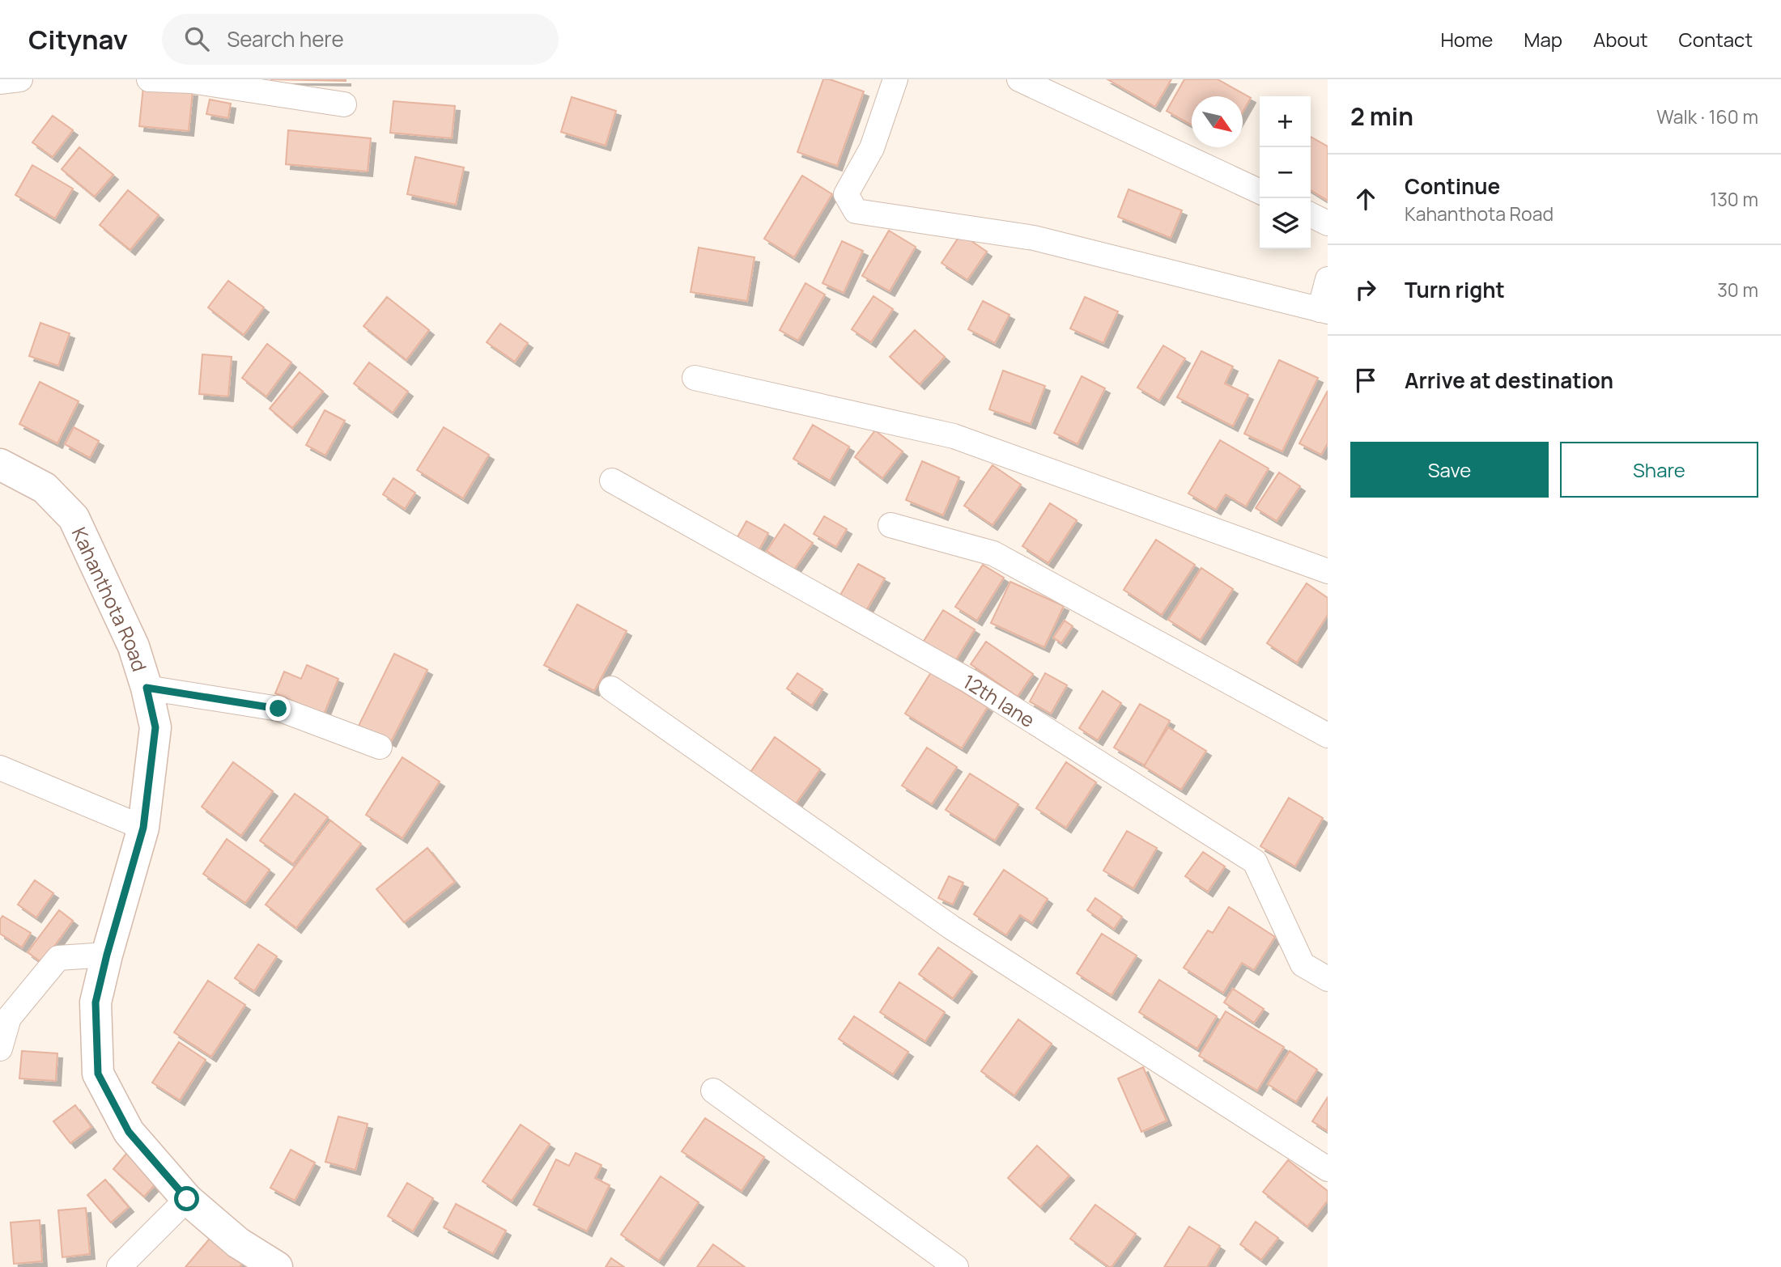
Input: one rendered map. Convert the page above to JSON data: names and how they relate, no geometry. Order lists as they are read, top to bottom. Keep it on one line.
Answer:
{"streets":{"main road":["Kahanthota Road"],"street":["12th lane"]},"north":"bottom right","page":{"header":"Citynav","search":"Search here","nav":["Home","Map","About","Contact"],"heading":["2 min","Walk · 160 m"],"map_buttons":["+","−"],"list":[["Continue","Kahanthota Road","130 m"],["Turn right","30 m"],"Arrive at destination"],"buttons":["Save","Share"]}}
